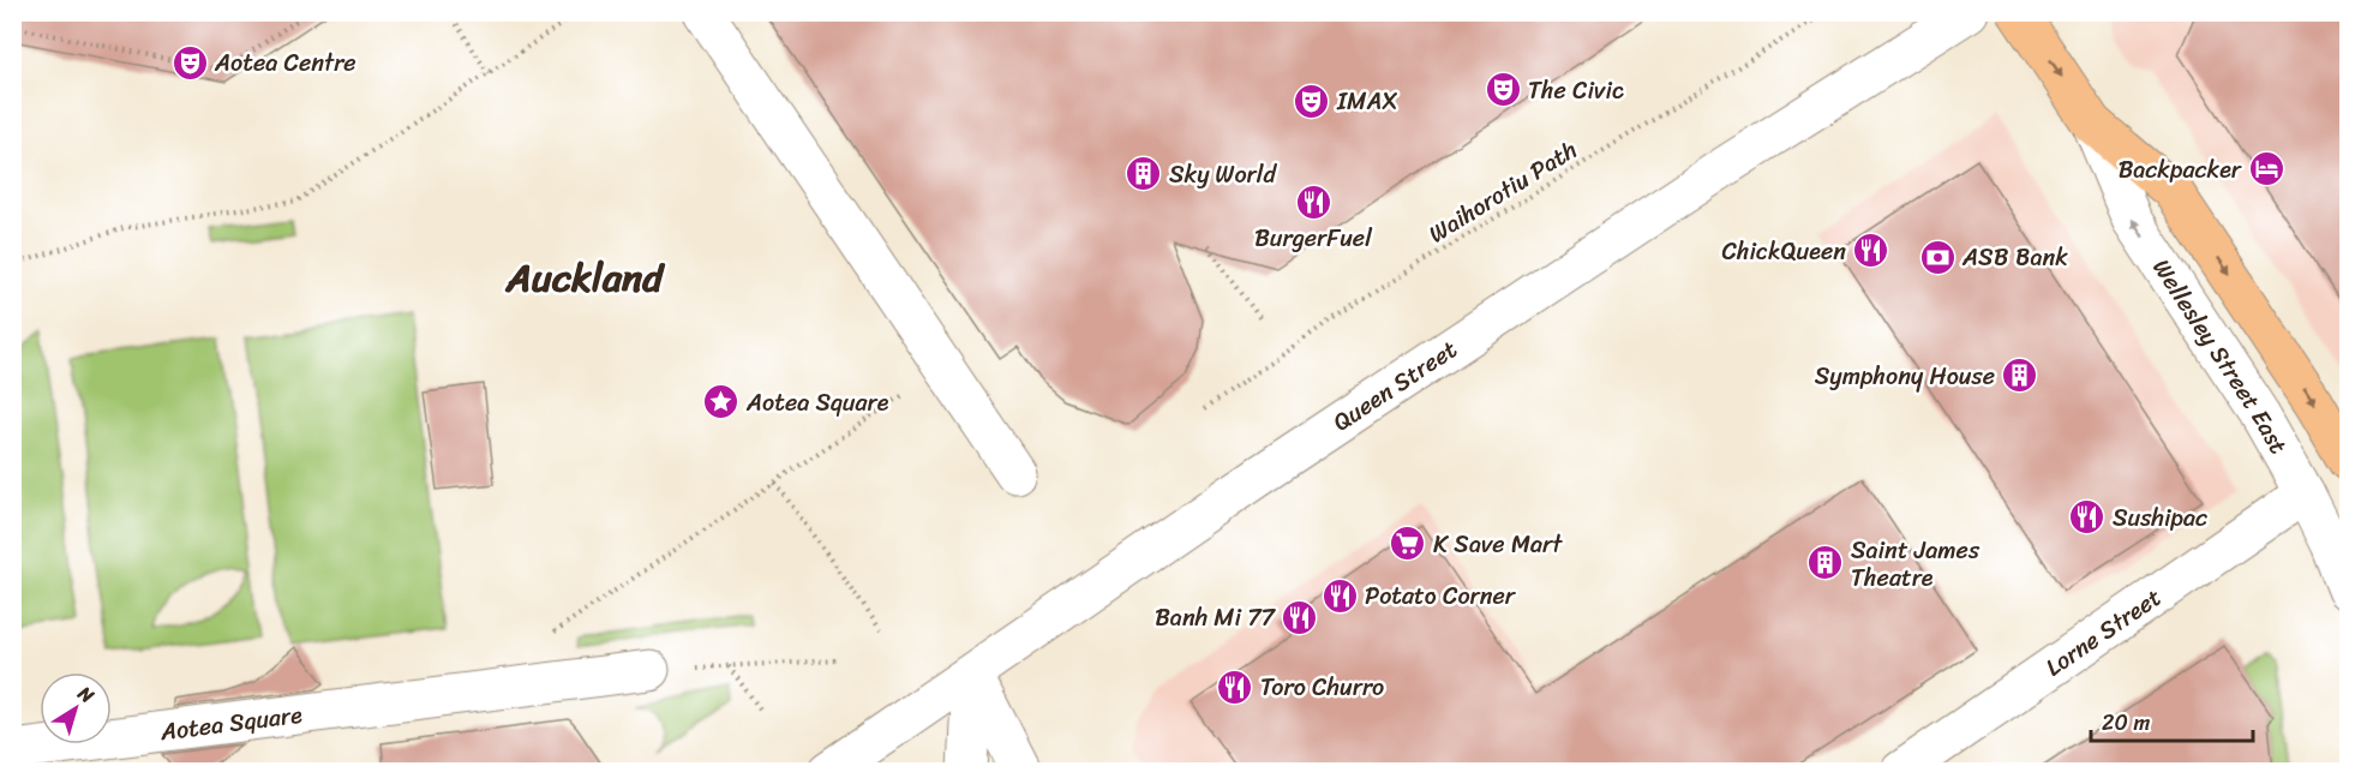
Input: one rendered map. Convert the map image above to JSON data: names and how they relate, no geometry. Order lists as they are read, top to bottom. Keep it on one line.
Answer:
{"streets":{"main road":["Wellesley Street East"],"street":["Queen Street","Lorne Street","Aotea Square"],"path":["Waihorotiu Path"]},"crossings":[["Wellesley Street East","Lorne Street"]],"districts":["Auckland"],"places":{"theatre":["Aotea Centre","The Civic","IMAX"],"hotel":["Backpacker"],"building":["Sky World","Symphony House","Saint James Theatre"],"restaurant":["BurgerFuel","ChickQueen","Sushipac","Potato Corner","Banh Mi 77","Toro Churro"],"bank":["ASB Bank"],"place":["Aotea Square"],"supermarket":["K Save Mart"]},"scale_bar":"20 m","north":"top right"}
